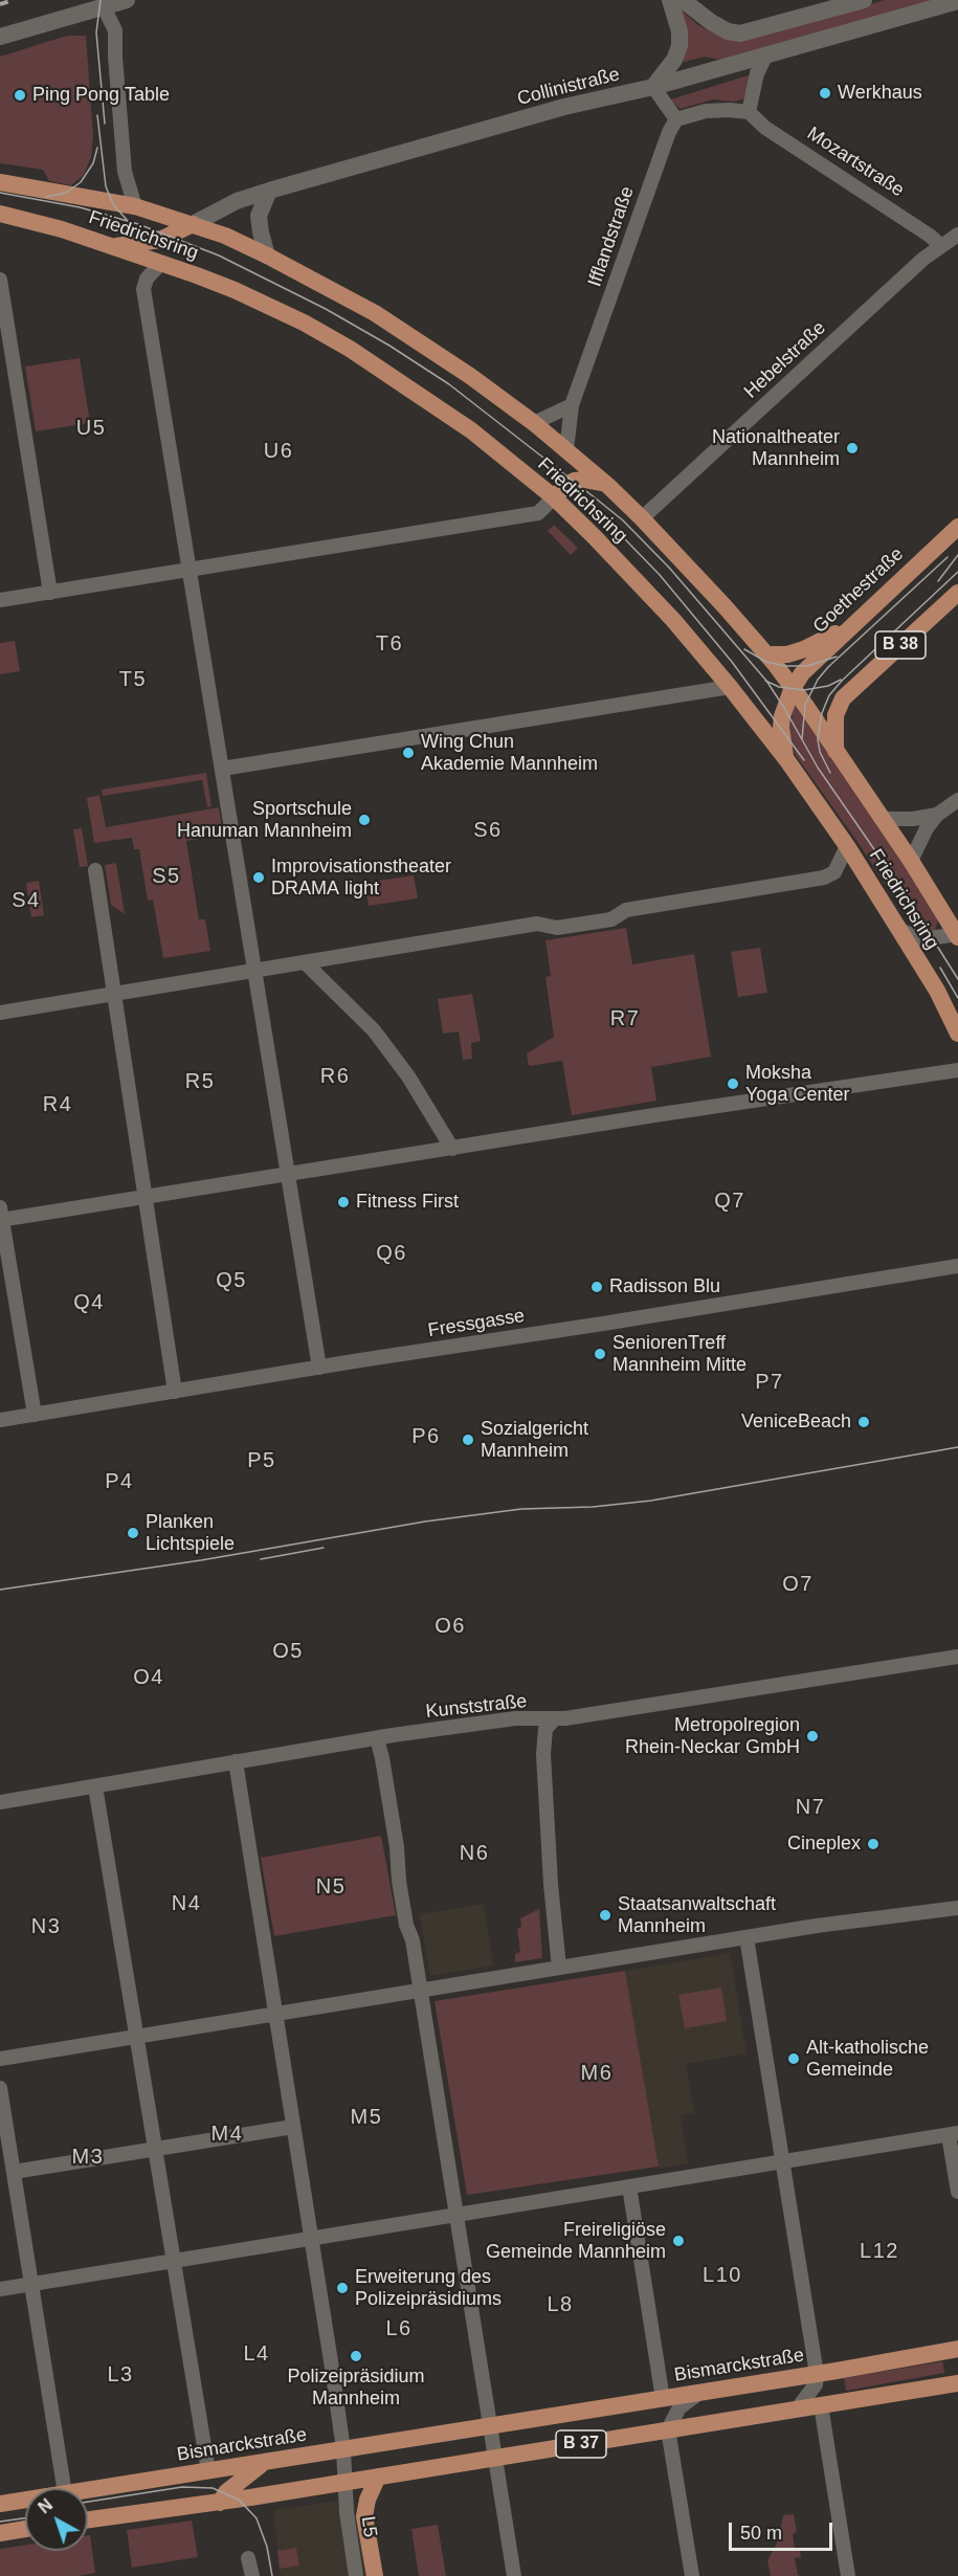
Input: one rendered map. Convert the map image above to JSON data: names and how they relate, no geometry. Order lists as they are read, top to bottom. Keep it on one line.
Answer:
{"streets":{"main road":["Friedrichsring","Goethestraße","B 38","Bismarckstraße","B 37"],"street":["Collinistraße","Mozartstraße","Ifflandstraße","Hebelstraße","Fressgasse","Kunststraße","L5"]},"crossings":[["Collinistraße","Friedrichsring"],["Mozartstraße","Hebelstraße"],["Friedrichsring","Ifflandstraße"],["Friedrichsring","Hebelstraße"],["Friedrichsring","Goethestraße"],["Friedrichsring","B 38"],["Goethestraße","B 38"],["Kunststraße","L5"],["Bismarckstraße","L5"],["B 37","L5"]],"districts":["U5","U6","T6","T5","S6","S5","S4","R7","R6","R5","R4","Q7","Q6","Q5","Q4","P7","P6","P5","P4","O7","O6","O5","O4","N7","N6","N5","N4","N3","M6","M5","M4","M3","L12","L10","L8","L6","L4","L3"],"places":["Werkhaus","Ping Pong Table","Nationaltheater Mannheim","Wing Chun Akademie Mannheim","Sportschule Hanuman Mannheim","Improvisationstheater DRAMA light","Moksha Yoga Center","Fitness First","Radisson Blu","SeniorenTreff Mannheim Mitte","VeniceBeach","Sozialgericht Mannheim","Planken Lichtspiele","Metropolregion Rhein-Neckar GmbH","Cineplex","Staatsanwaltschaft Mannheim","Alt-katholische Gemeinde","Freireligiöse Gemeinde Mannheim","Erweiterung des Polizeipräsidiums","Polizeipräsidium Mannheim"],"scale_bar":"50 m","north":"top left"}
